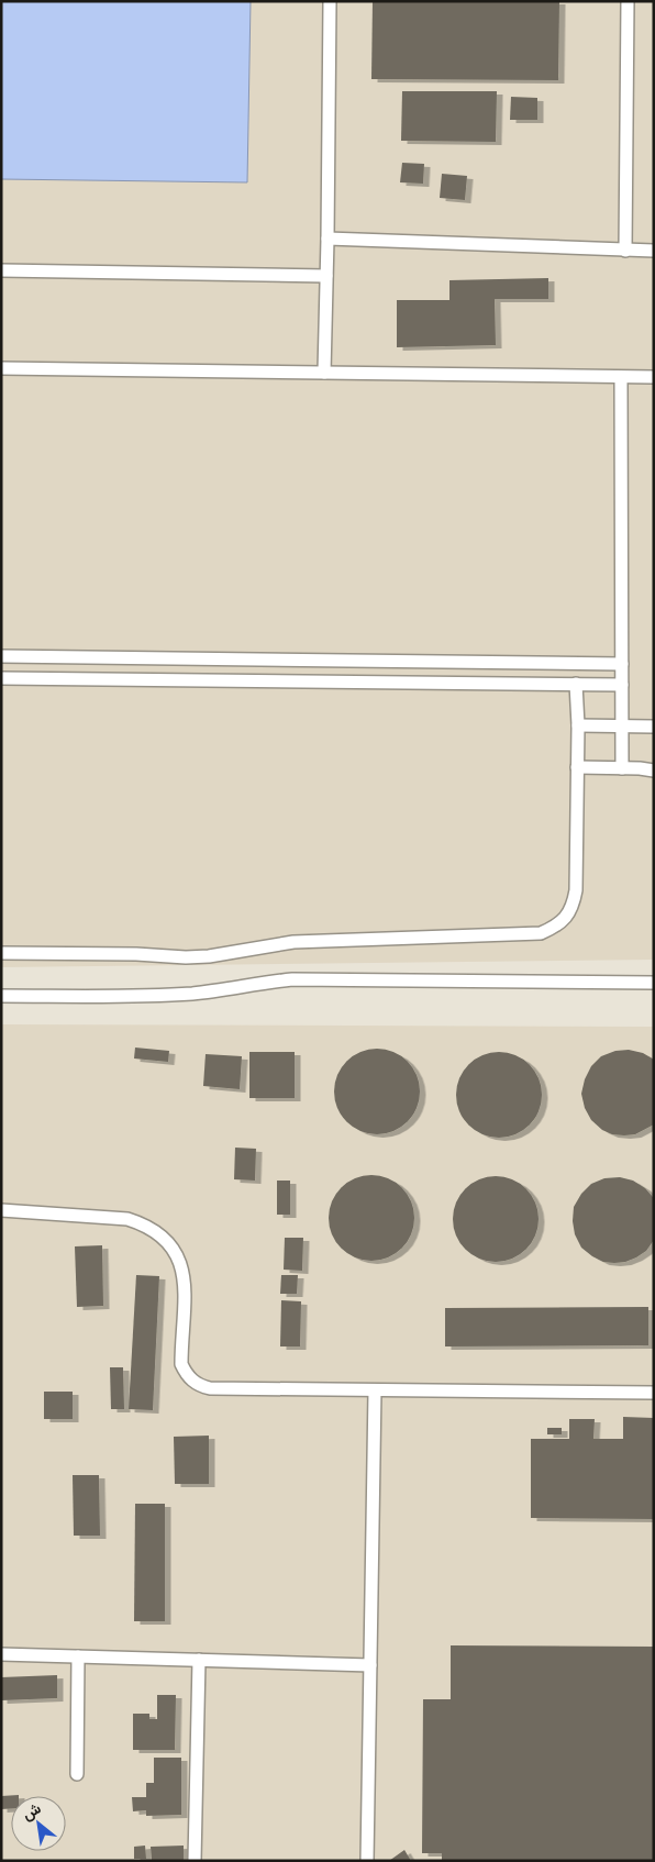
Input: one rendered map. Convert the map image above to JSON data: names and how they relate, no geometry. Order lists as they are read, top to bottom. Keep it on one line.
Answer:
{"north":"top left"}
